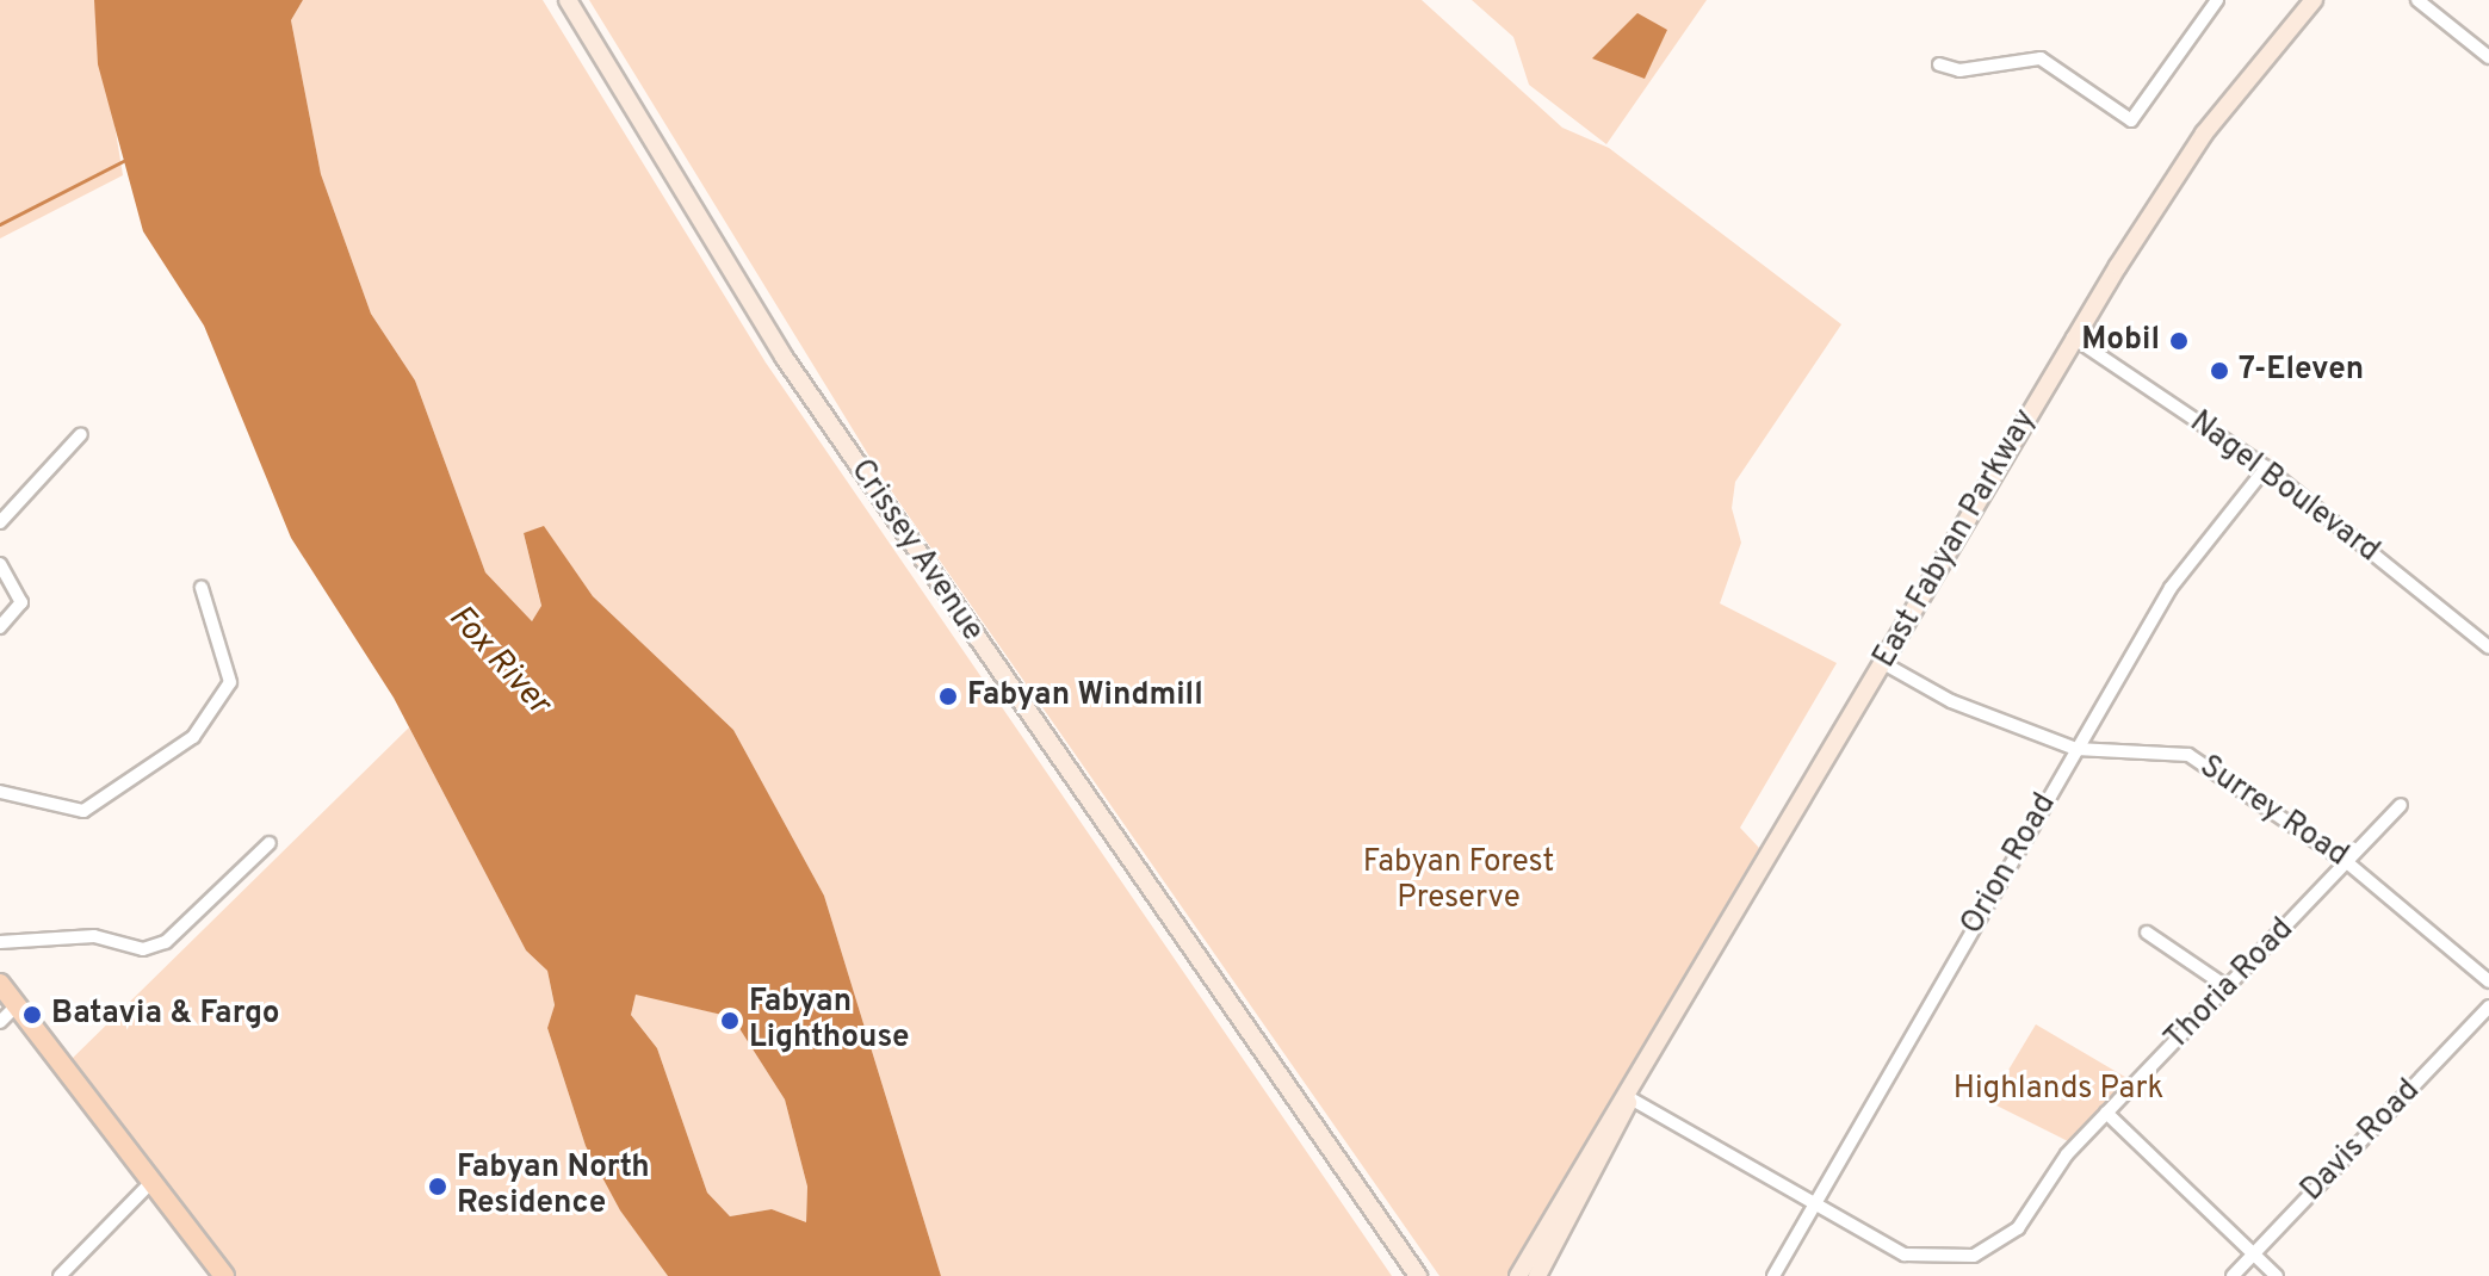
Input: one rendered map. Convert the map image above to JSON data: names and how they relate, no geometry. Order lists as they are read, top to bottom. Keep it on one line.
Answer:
{"streets":{"main road":["East Fabyan Parkway","Crissey Avenue"],"street":["Nagel Boulevard","Surrey Road","Orion Road","Thoria Road","Davis Road"]},"crossings":[["Nagel Boulevard","East Fabyan Parkway"],["Nagel Boulevard","Orion Road"],["East Fabyan Parkway","Surrey Road"],["East Fabyan Parkway","Thoria Road"],["Surrey Road","Orion Road"],["Surrey Road","Thoria Road"],["Orion Road","Thoria Road"]],"water":["Fox River"],"parks":["Fabyan Forest Preserve","Highlands Park"],"places":["Mobil","7-Eleven","Fabyan Windmill","Batavia & Fargo","Fabyan Lighthouse","Fabyan North Residence"]}
